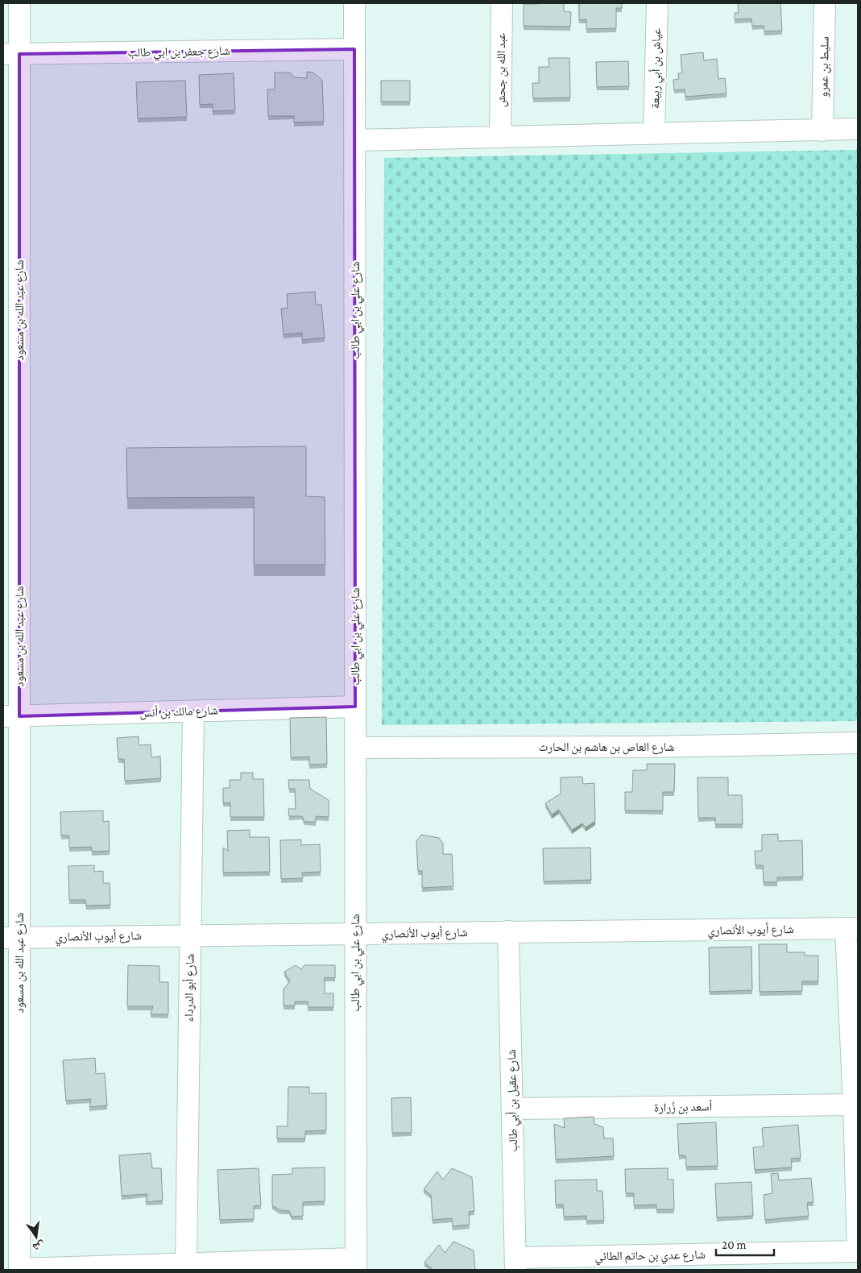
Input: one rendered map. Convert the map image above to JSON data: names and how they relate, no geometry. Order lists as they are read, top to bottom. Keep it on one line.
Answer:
{"streets":{"street":["شارع جعفر بن ابي طالب","سليط بن عمرو","عياش بن أبي ربيعة","عبد الله بن جحش","شارع عبد الله بن مسعود","شارع علي بن ابي طالب","شارع مالك بن أنس","شارع العاص بن هاشم بن الحارث","شارع أيوب الأنصاري","شارع أبو الدرداء","شارع عقيل بن أبي طالب","أسعد بن زُرارة","شارع عدي بن حاتم الطائي"]},"crossings":[["شارع جعفر بن ابي طالب","شارع عبد الله بن مسعود"],["شارع جعفر بن ابي طالب","شارع علي بن ابي طالب"],["شارع عبد الله بن مسعود","شارع مالك بن أنس"],["شارع عبد الله بن مسعود","شارع أيوب الأنصاري"],["شارع علي بن ابي طالب","شارع مالك بن أنس"],["شارع علي بن ابي طالب","شارع العاص بن هاشم بن الحارث"],["شارع علي بن ابي طالب","شارع أيوب الأنصاري"],["شارع مالك بن أنس","شارع أبو الدرداء"],["شارع أيوب الأنصاري","شارع أبو الدرداء"],["شارع أيوب الأنصاري","شارع عقيل بن أبي طالب"],["شارع عقيل بن أبي طالب","أسعد بن زُرارة"],["شارع عقيل بن أبي طالب","شارع عدي بن حاتم الطائي"]],"scale_bar":"20 m","north":"bottom"}
